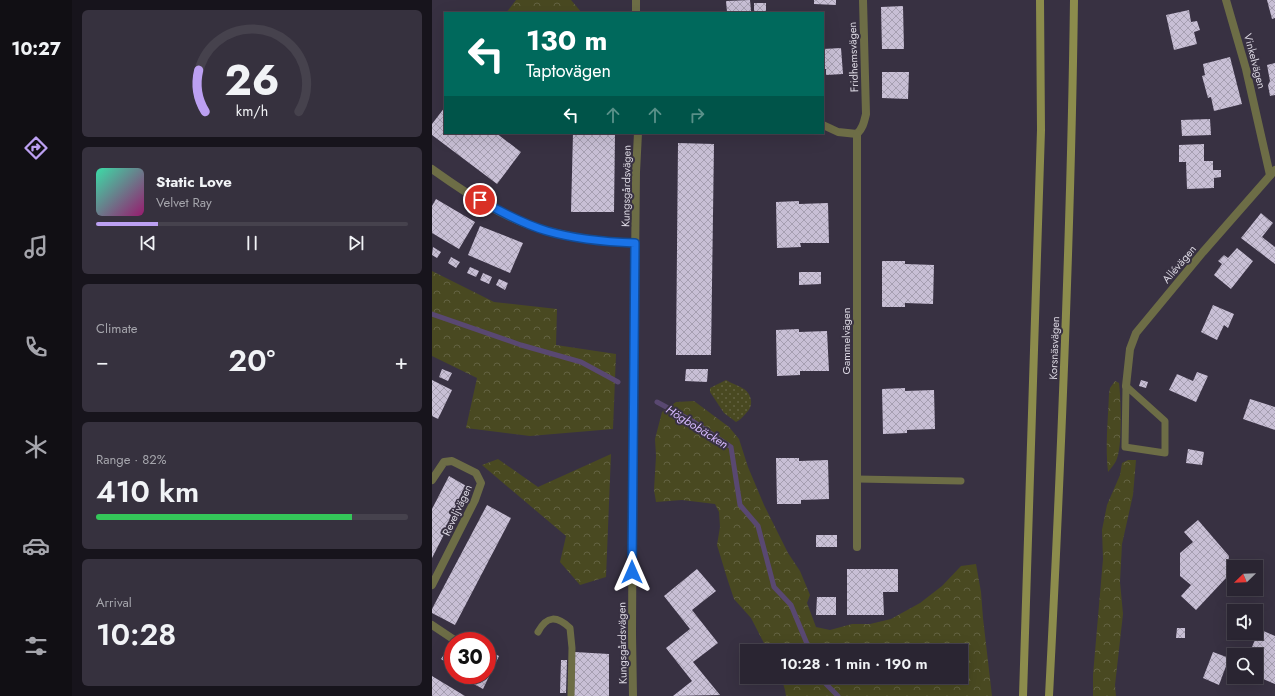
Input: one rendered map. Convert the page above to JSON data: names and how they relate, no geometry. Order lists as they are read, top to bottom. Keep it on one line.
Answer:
{"streets":{"main road":["Korsnäsvägen"],"street":["Fridhemsvägen","Vinkelvägen","Kungsgårdsvägen","Allévägen","Gammelvägen","Reveljvägen"]},"crossings":[["Fridhemsvägen","Gammelvägen"],["Vinkelvägen","Allévägen"]],"water":["Högbobäcken"],"north":"bottom left","page":{"tabs":"10:27","turn":["130 m","Taptovägen"],"song":["Static Love","Velvet Ray"],"tile":["Climate",["Range · 82%","410 km"],["Arrival","10:28"]],"heat":["−","20°","+"],"limit":"30","trip":"10:28 · 1 min · 190 m","gauge":["26","km/h"]}}
